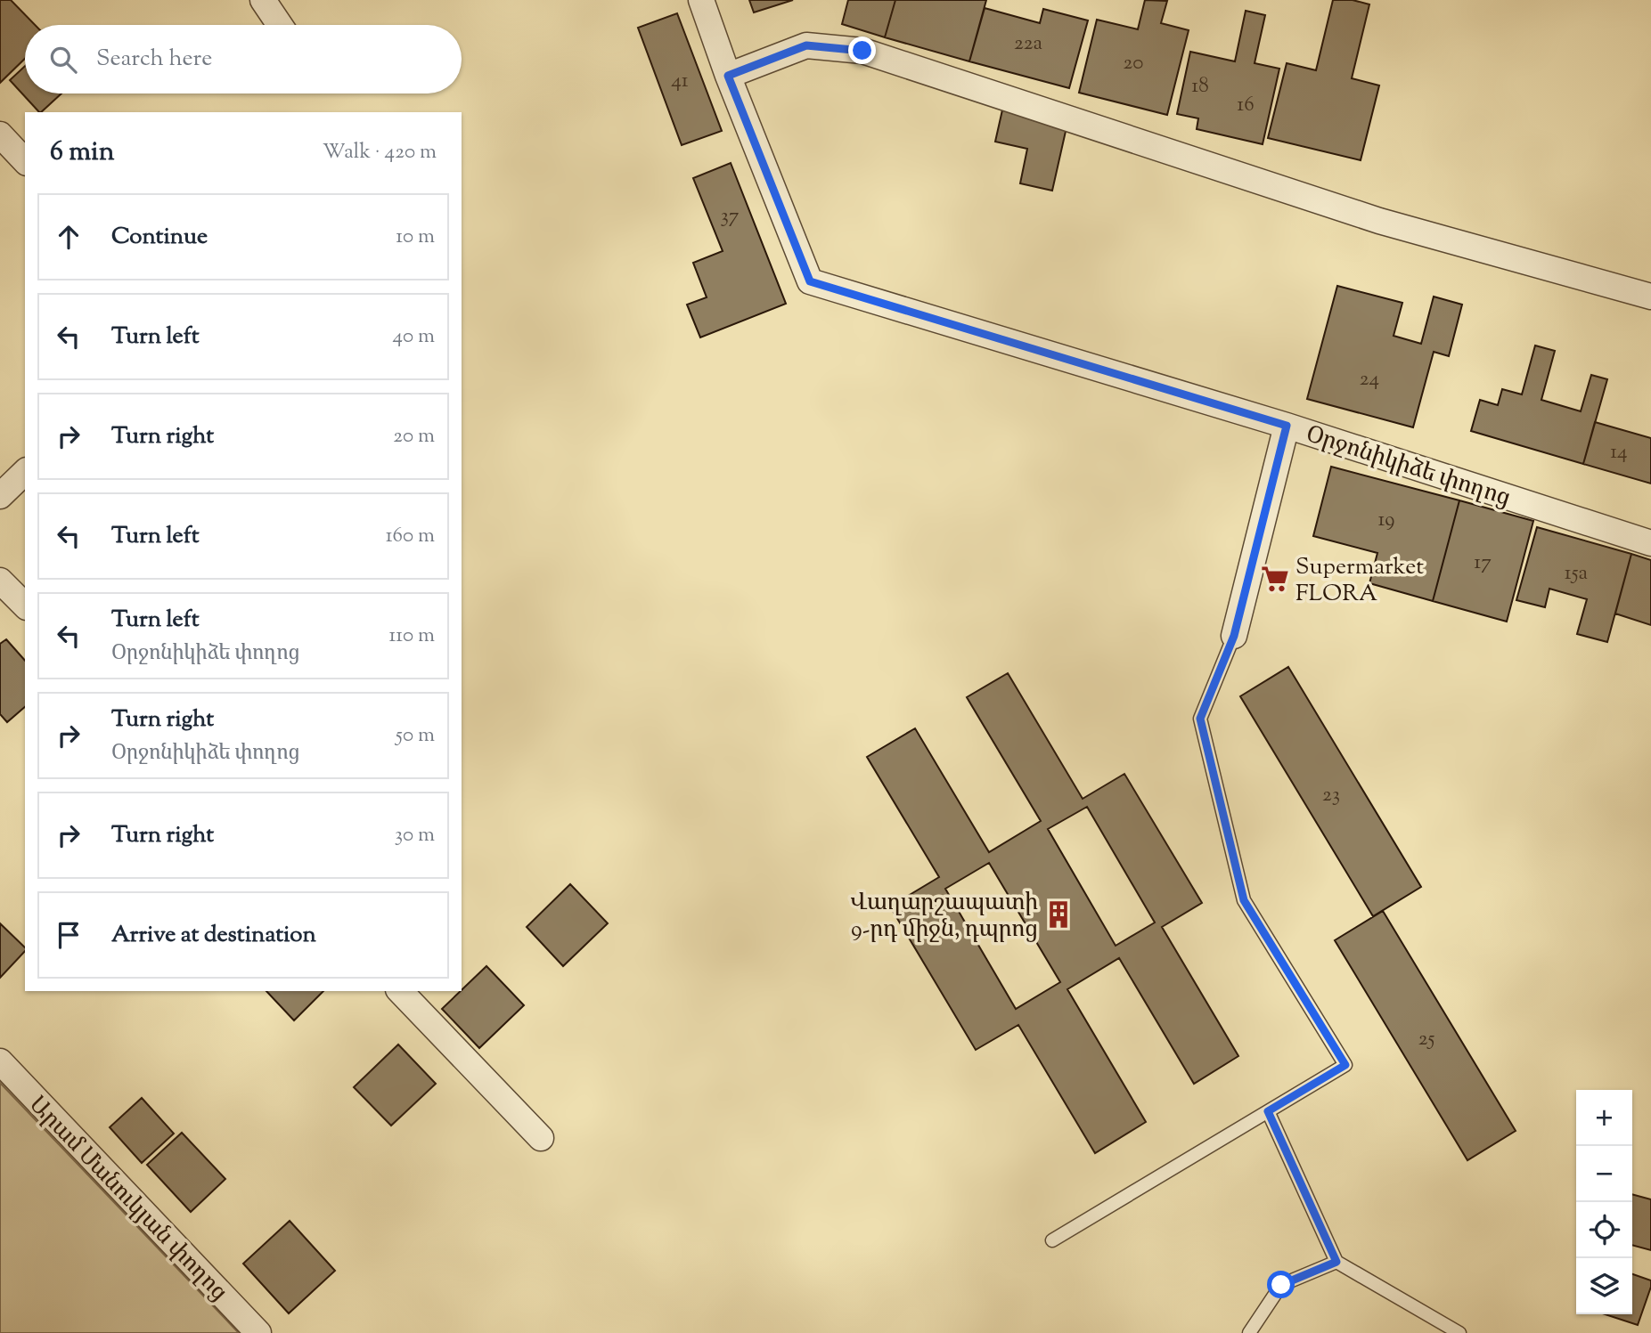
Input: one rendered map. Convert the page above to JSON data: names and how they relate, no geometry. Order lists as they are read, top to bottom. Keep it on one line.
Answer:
{"streets":{"street":["Օրջոնիկիձե փողոց","Արամ Մանուկյան փողոց"]},"places":{"supermarket":["Supermarket FLORA"],"building":["Վաղարշապատի 9-րդ միջն, դպրոց"]},"house_numbers":["22a","20","41","18","16","37","24","14","19","17","15a","23","25"],"page":{"search":"Search here","heading":["6 min","Walk · 420 m"],"list":[["Continue","10 m"],["Turn left","40 m"],["Turn right","20 m"],["Turn left","160 m"],["Turn left","Օրջոնիկիձե փողոց","110 m"],["Turn right","Օրջոնիկիձե փողոց","50 m"],["Turn right","30 m"],"Arrive at destination"],"map_buttons":["+","−"]}}
